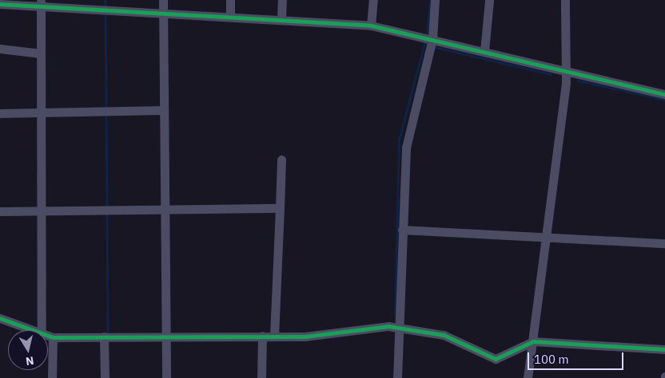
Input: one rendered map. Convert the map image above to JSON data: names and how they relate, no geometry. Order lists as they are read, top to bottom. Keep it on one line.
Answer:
{"scale_bar":"100 m","north":"bottom"}
